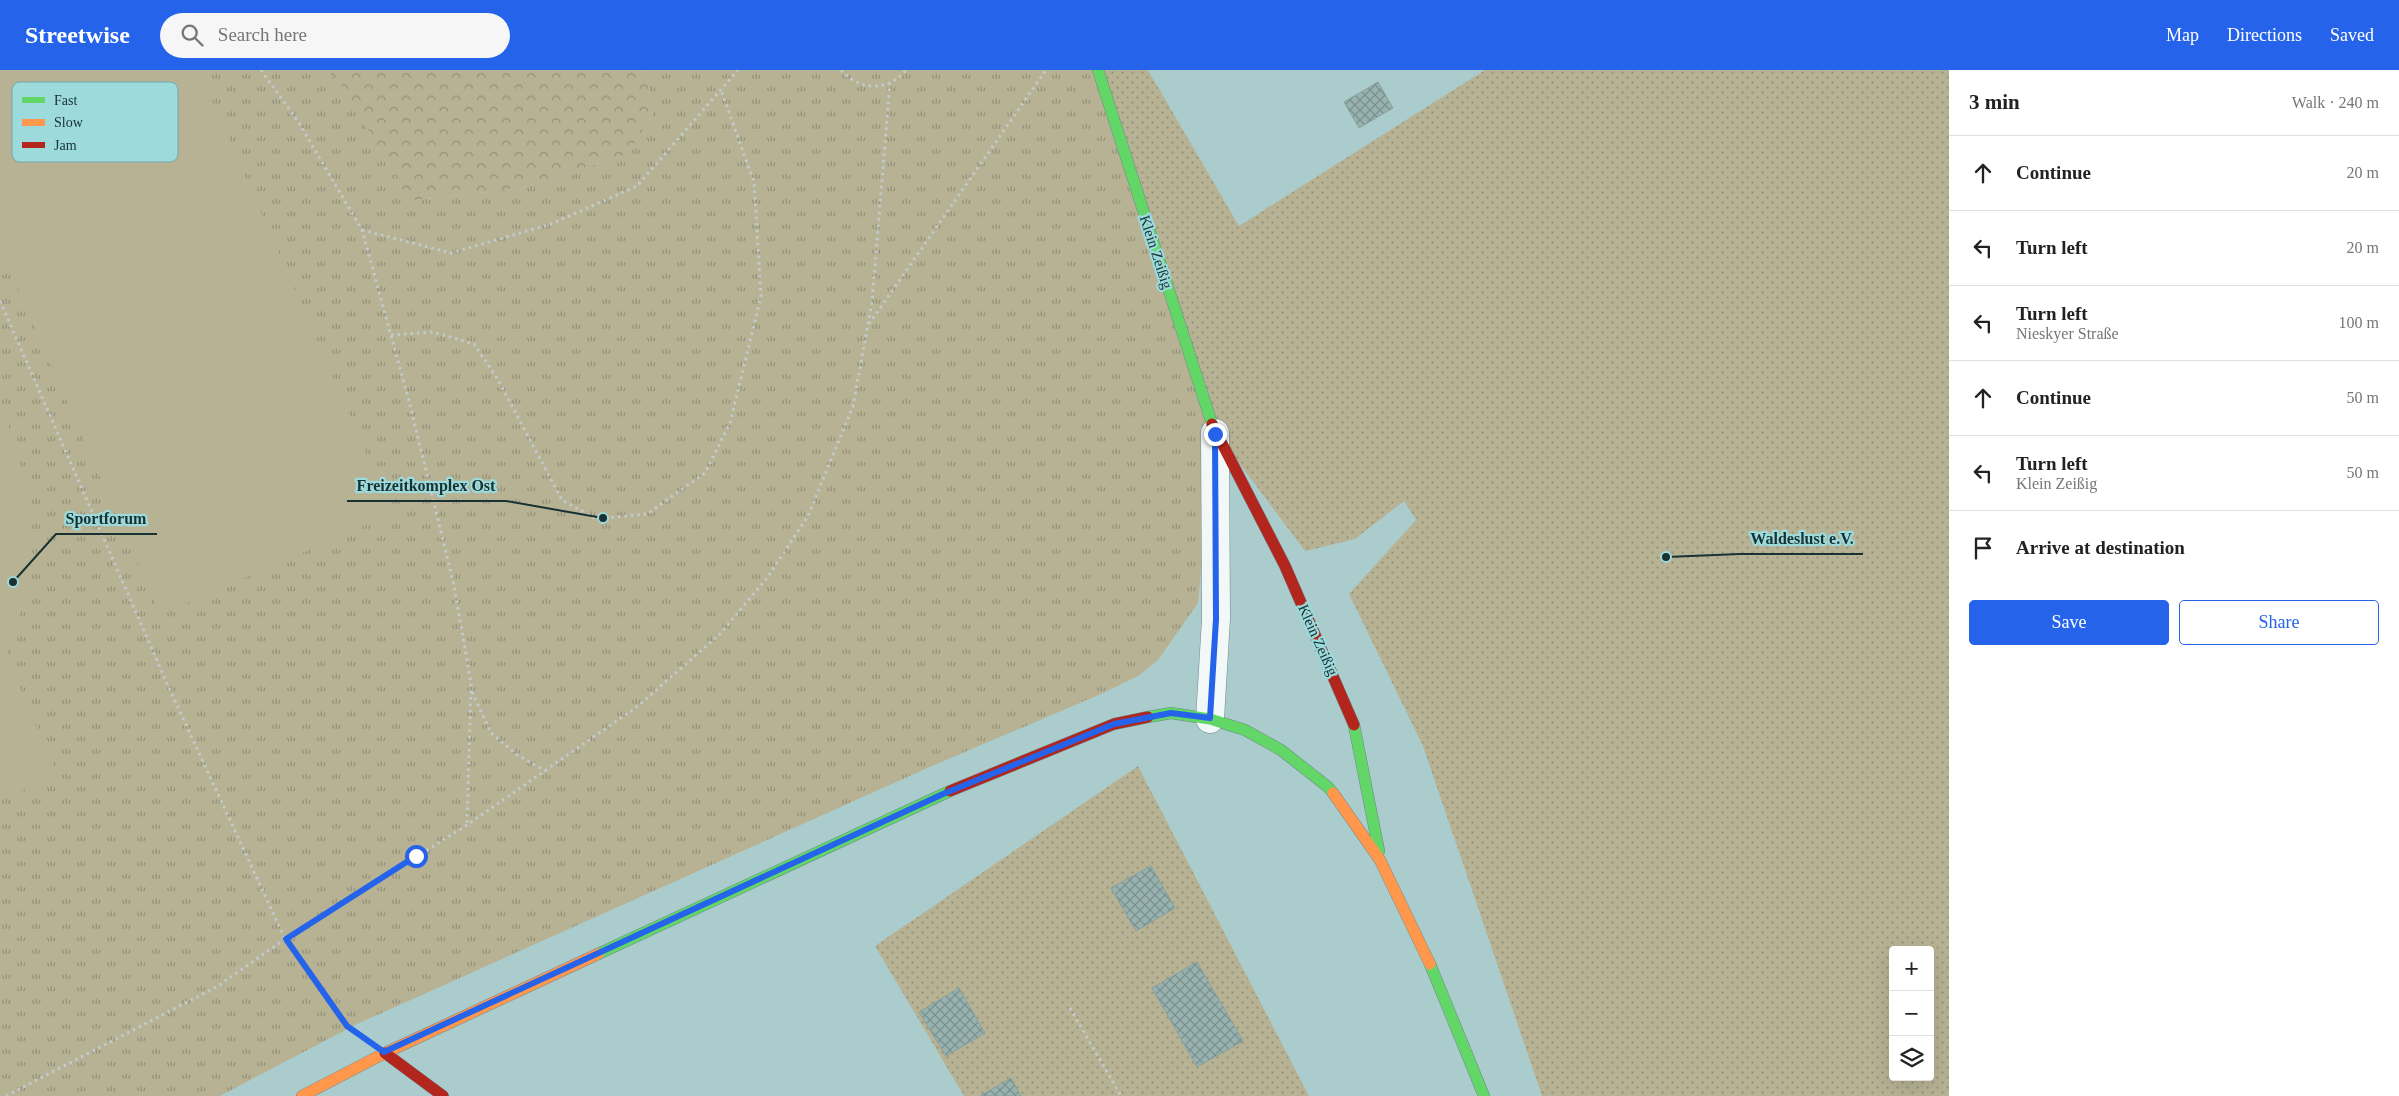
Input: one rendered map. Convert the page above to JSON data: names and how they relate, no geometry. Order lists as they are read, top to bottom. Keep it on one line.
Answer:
{"streets":{"main road":["Klein Zeißig"]},"places":["Freizeitkomplex Ost","Waldeslust e.V.","Sportforum"],"legend":["Fast","Slow","Jam"],"page":{"header":"Streetwise","search":"Search here","nav":["Map","Directions","Saved"],"heading":["3 min","Walk · 240 m"],"list":[["Continue","20 m"],["Turn left","20 m"],["Turn left","Nieskyer Straße","100 m"],["Continue","50 m"],["Turn left","Klein Zeißig","50 m"],"Arrive at destination"],"buttons":["Save","Share"],"map_buttons":["+","−"]}}
